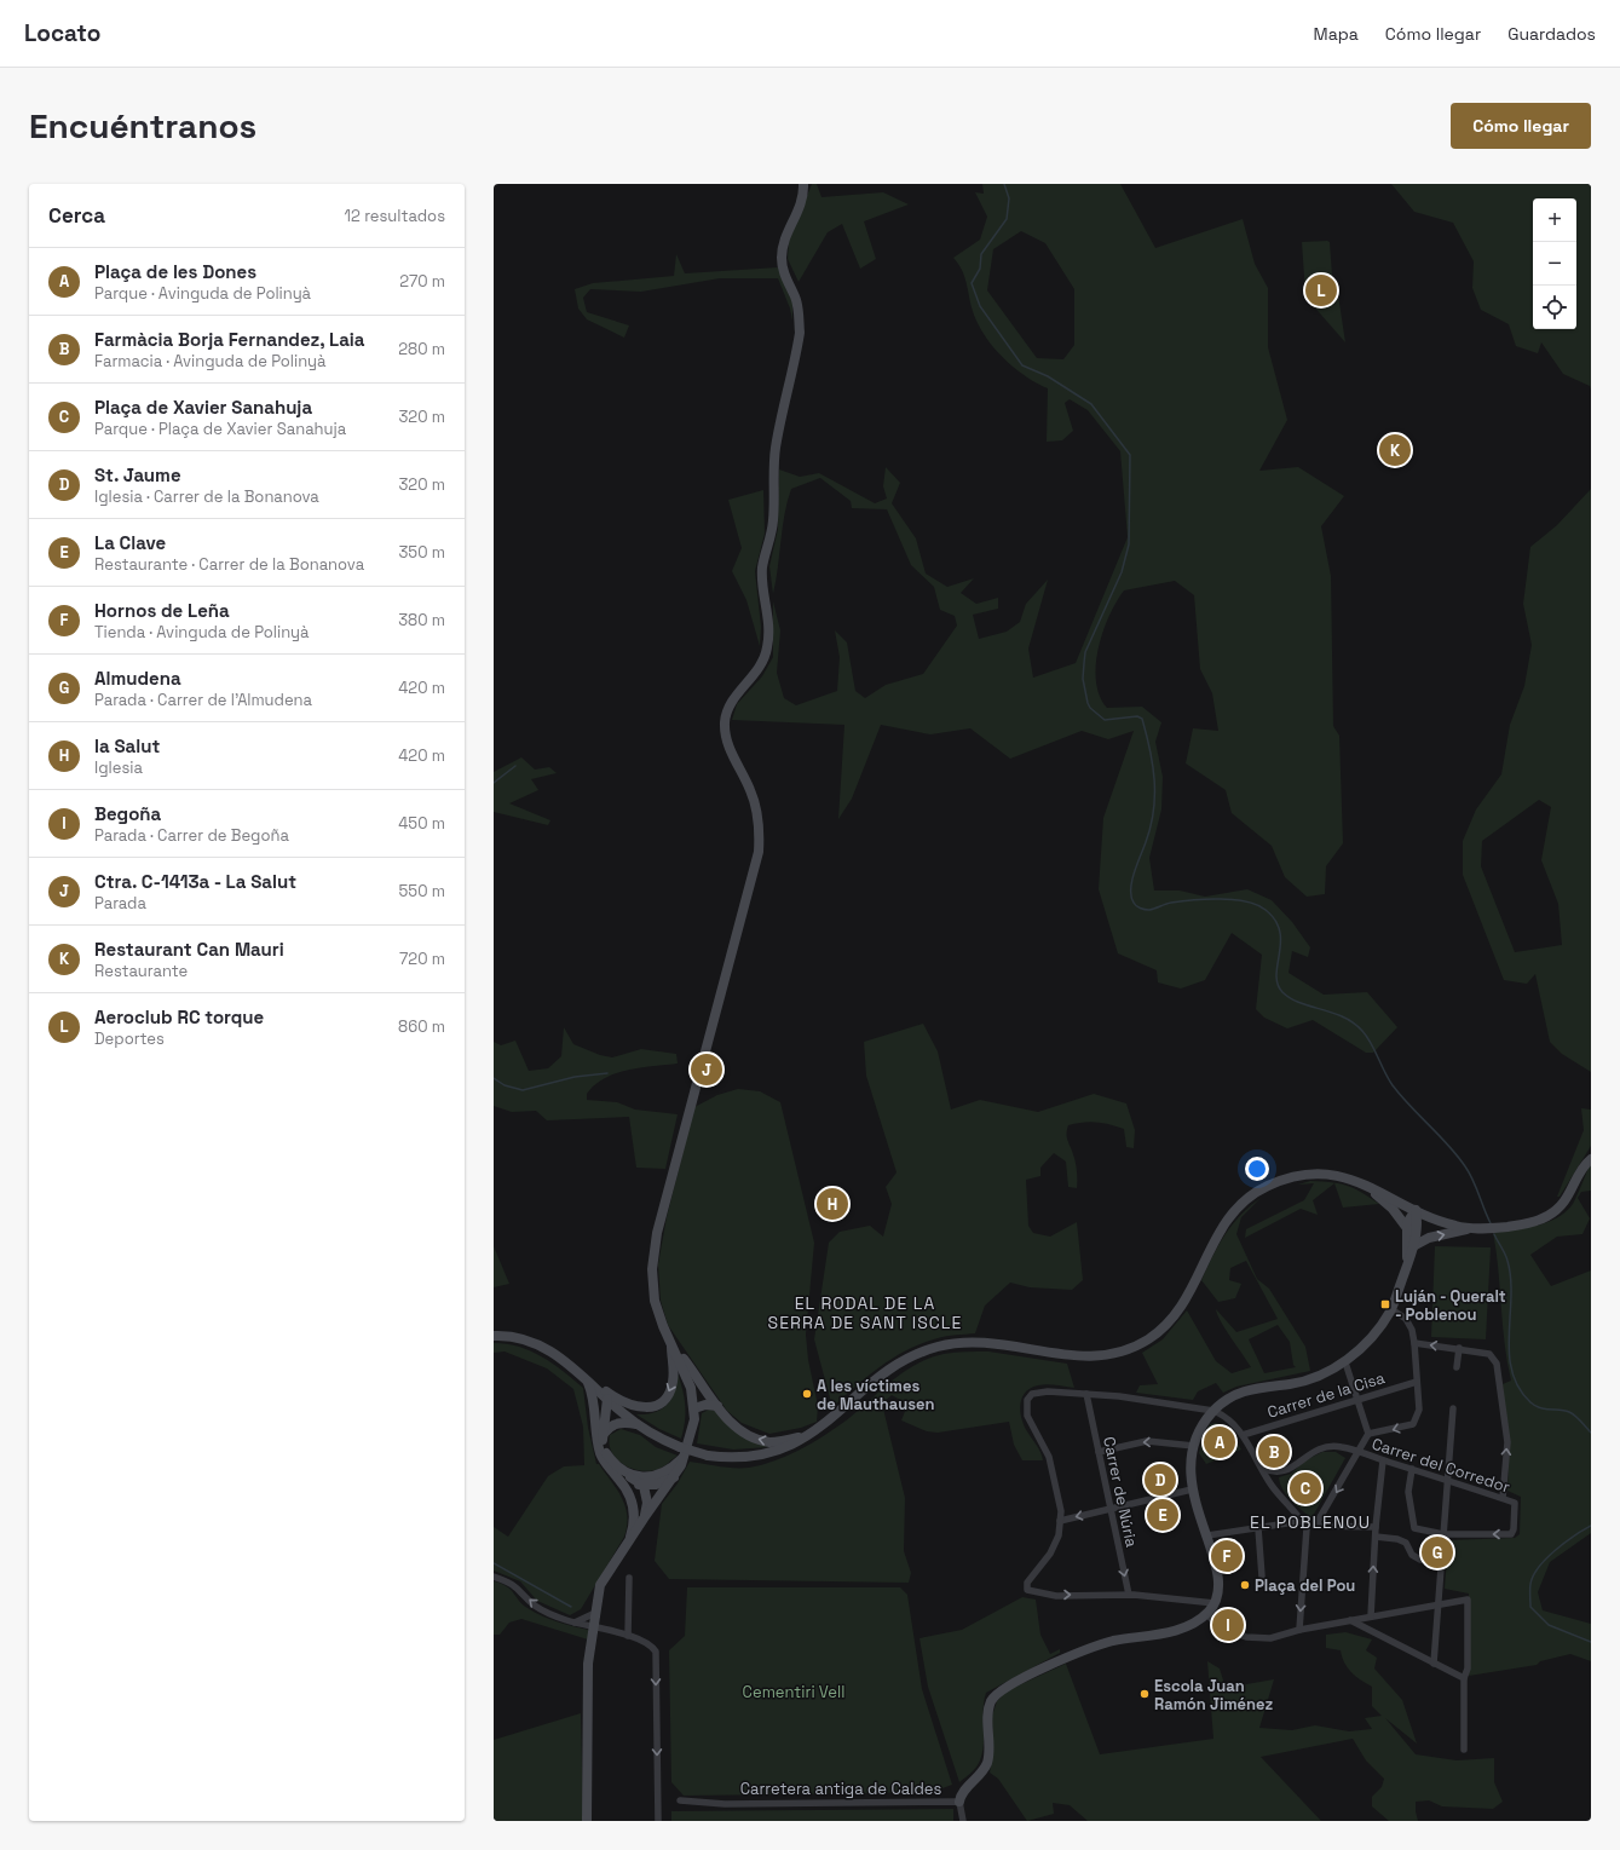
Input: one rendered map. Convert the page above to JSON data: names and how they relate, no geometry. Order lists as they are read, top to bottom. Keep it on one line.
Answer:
{"streets":{"main road":["Carretera antiga de Caldes"],"street":["Carrer de la Cisa","Carrer del Corredor","Carrer de Núria"]},"one_way":["Carrer de Núria"],"districts":["EL RODAL DE LA SERRA DE SANT ISCLE","EL POBLENOU"],"parks":["Cementiri Vell"],"places":{"transit":["Luján - Queralt - Poblenou"],"other":["A les víctimes de Mauthausen","Plaça del Pou","Escola Juan Ramón Jiménez"]},"page":{"header":"Locato","nav":["Mapa","Cómo llegar","Guardados"],"buttons":"Cómo llegar","title":"Encuéntranos","heading":["Cerca","12 resultados"],"map_buttons":["+","−"],"list":[{"mark":"A","name":"Plaça de les Dones","note":"Parque · Avinguda de Polinyà","value":"270 m"},{"mark":"B","name":"Farmàcia Borja Fernandez, Laia","note":"Farmacia · Avinguda de Polinyà","value":"280 m"},{"mark":"C","name":"Plaça de Xavier Sanahuja","note":"Parque · Plaça de Xavier Sanahuja","value":"320 m"},{"mark":"D","name":"St. Jaume","note":"Iglesia · Carrer de la Bonanova","value":"320 m"},{"mark":"E","name":"La Clave","note":"Restaurante · Carrer de la Bonanova","value":"350 m"},{"mark":"F","name":"Hornos de Leña","note":"Tienda · Avinguda de Polinyà","value":"380 m"},{"mark":"G","name":"Almudena","note":"Parada · Carrer de l'Almudena","value":"420 m"},{"mark":"H","name":"la Salut","note":"Iglesia","value":"420 m"},{"mark":"I","name":"Begoña","note":"Parada · Carrer de Begoña","value":"450 m"},{"mark":"J","name":"Ctra. C-1413a - La Salut","note":"Parada","value":"550 m"},{"mark":"K","name":"Restaurant Can Mauri","note":"Restaurante","value":"720 m"},{"mark":"L","name":"Aeroclub RC torque","note":"Deportes","value":"860 m"}],"pins":["L","K","J","H","A","B","D","C","E","G","F","I"]}}
